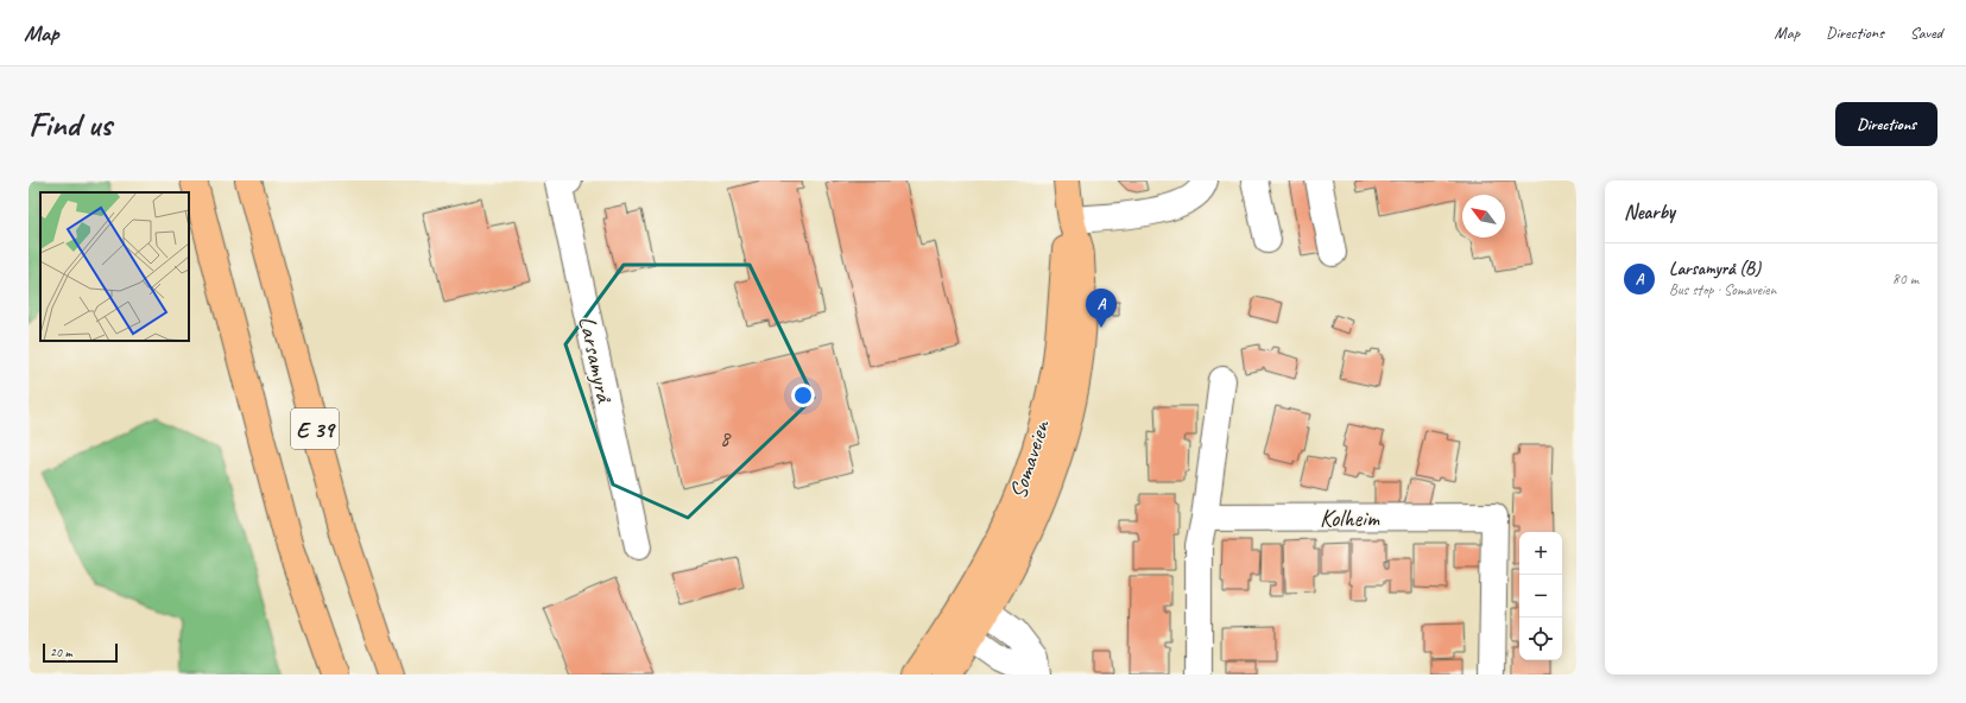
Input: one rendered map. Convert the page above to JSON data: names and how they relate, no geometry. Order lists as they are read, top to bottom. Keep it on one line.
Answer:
{"streets":{"main road":["E 39","Somaveien"],"street":["Larsamyrå","Kolheim"]},"house_numbers":["8"],"scale_bar":"20 m","north":"top left","page":{"header":"Map","nav":["Map","Directions","Saved"],"buttons":"Directions","title":"Find us","heading":"Nearby","list":[{"mark":"A","name":"Larsamyrå (B)","note":"Bus stop · Somaveien","value":"80 m"}],"pins":"A","map_buttons":["+","−"],"scale":"20 m"}}
